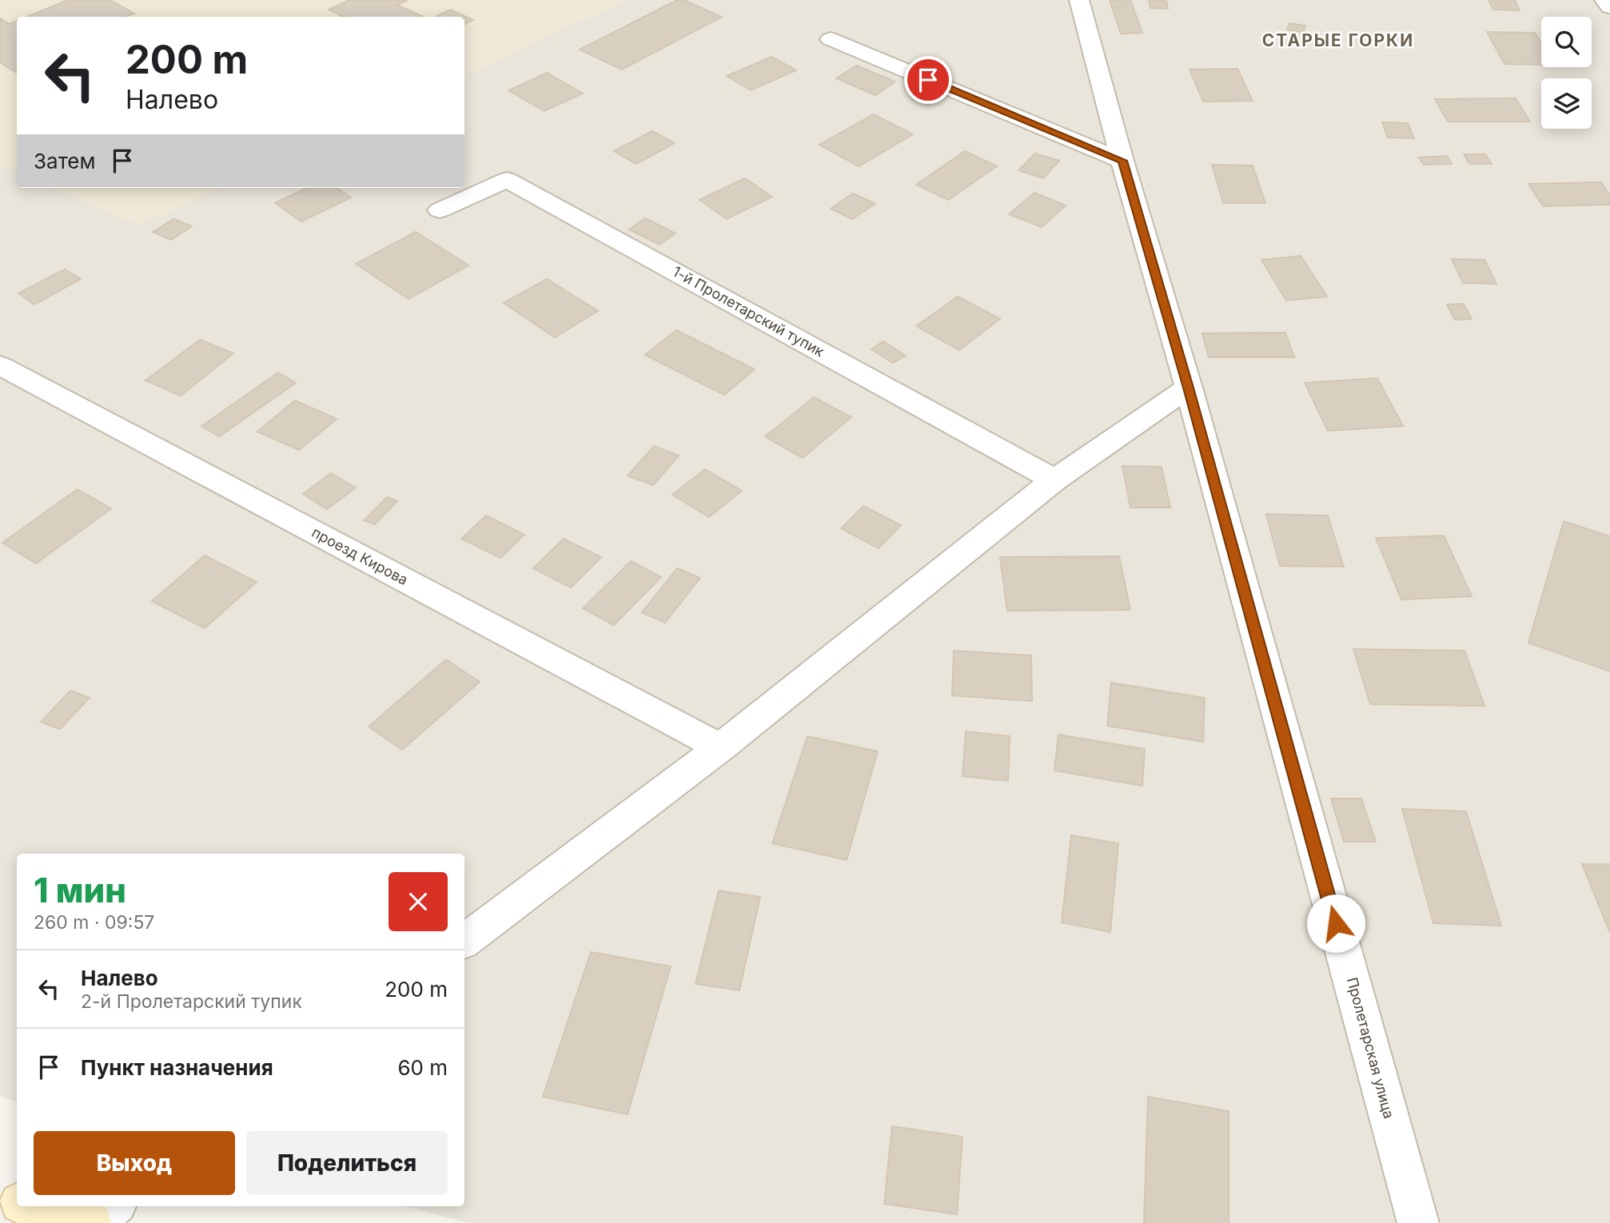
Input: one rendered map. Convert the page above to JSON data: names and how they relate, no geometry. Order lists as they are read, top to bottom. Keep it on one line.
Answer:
{"streets":{"street":["1-й Пролетарский тупик","проезд Кирова","Пролетарская улица"]},"districts":["СТАРЫЕ ГОРКИ"],"page":{"turn":["200 m","Налево"],"then":"Затем","heading":["1 мин","260 m · 09:57"],"list":[{"name":"Налево","note":"2-й Пролетарский тупик","value":"200 m"},{"name":"Пункт назначения","value":"60 m"}],"buttons":["Выход","Поделиться"]}}
